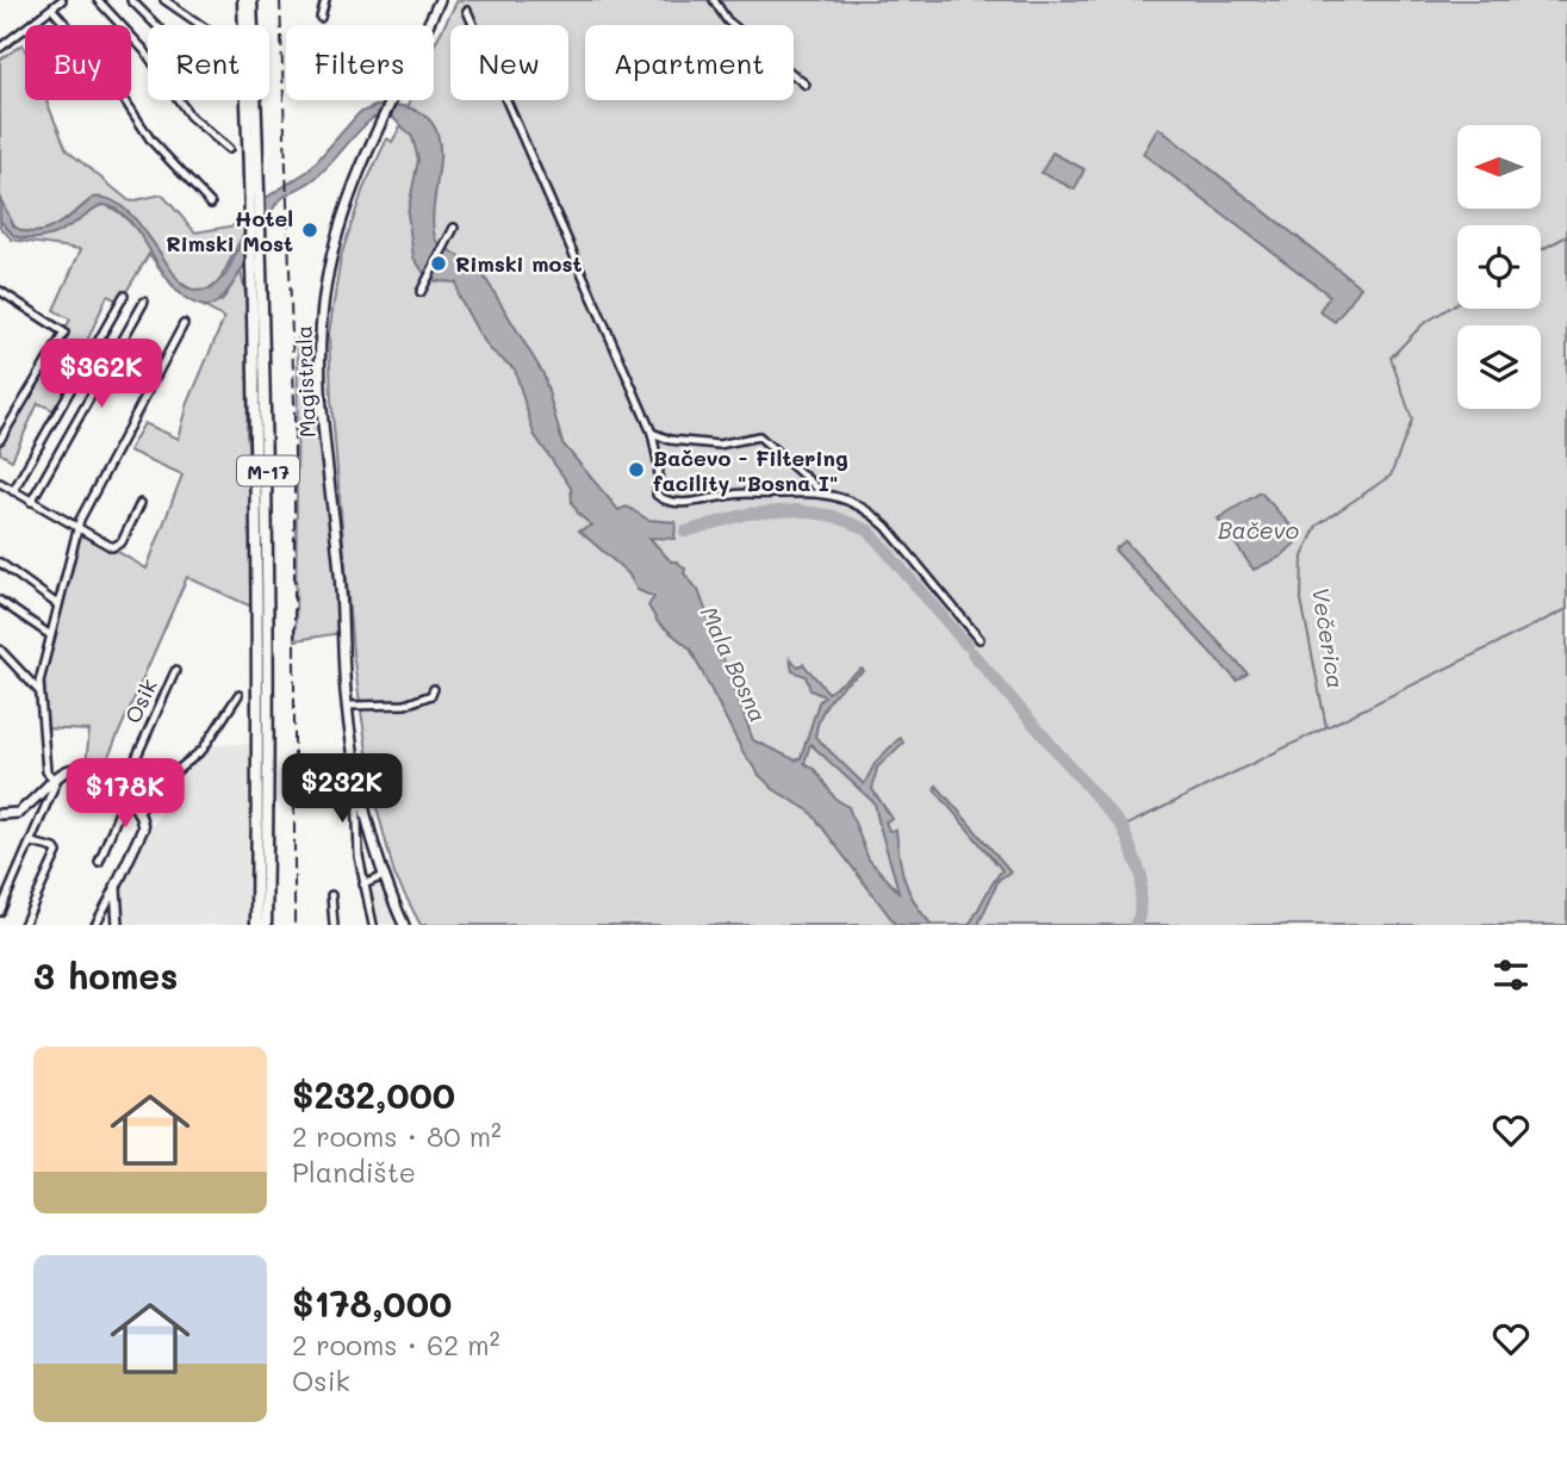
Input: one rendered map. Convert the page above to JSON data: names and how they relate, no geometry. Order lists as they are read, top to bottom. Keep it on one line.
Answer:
{"streets":{"highway":["M-17"],"main road":["Magistrala"],"street":["Osik"]},"water":["Bačevo","Večerica","Mala Bosna"],"places":["Hotel Rimski Most","Rimski most","Bačevo - Filtering facility \"Bosna I\""],"north":"left","page":{"chip":["Buy","Rent","Filters","New","Apartment"],"price":["$362K","$232K","$178K"],"heading":"3 homes","list":[{"name":"$232,000","note":"2 rooms · 80 m² · Plandište"},{"name":"$178,000","note":"2 rooms · 62 m² · Osik"}]}}
